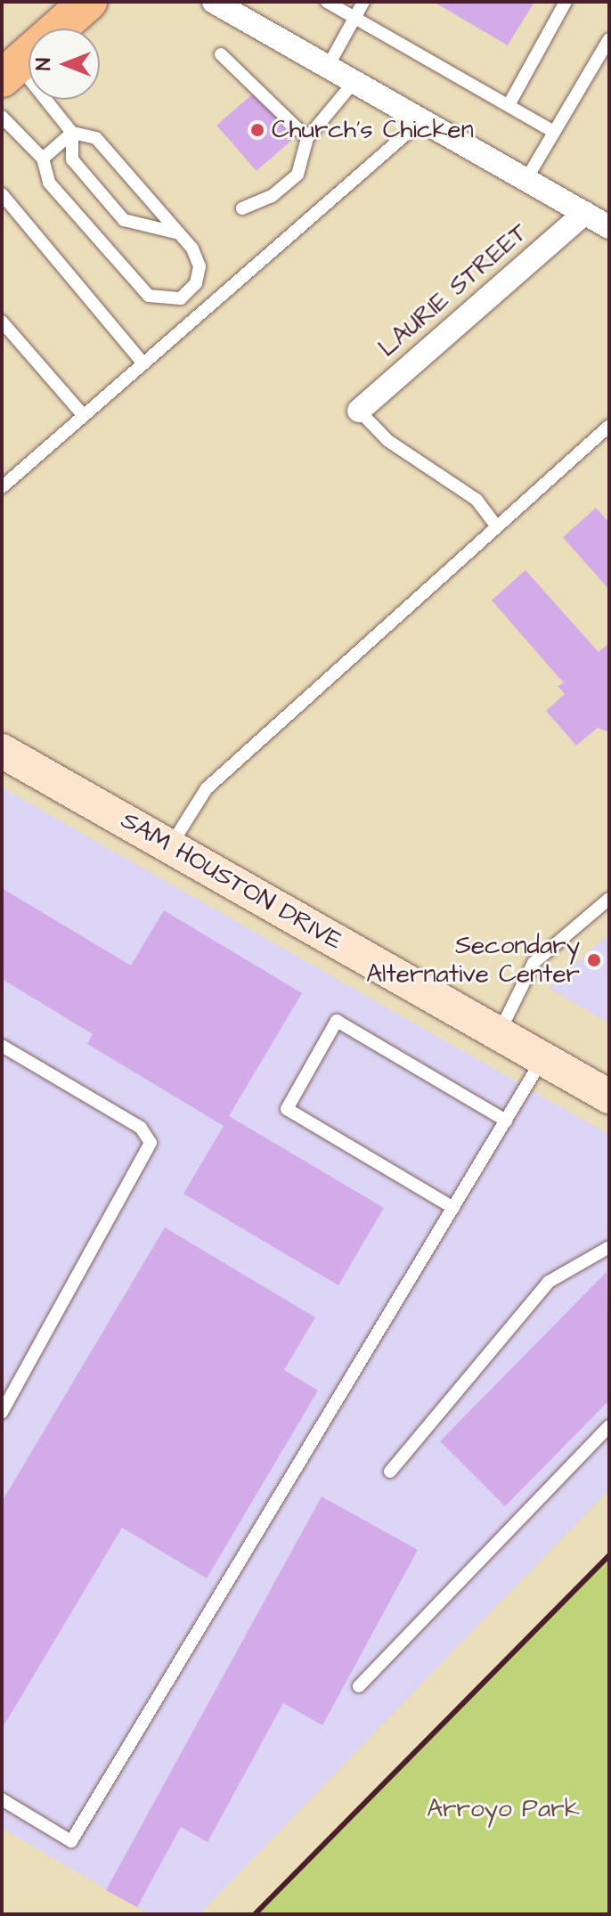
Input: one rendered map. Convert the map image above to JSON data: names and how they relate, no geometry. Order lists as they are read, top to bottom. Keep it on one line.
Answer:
{"streets":{"street":["LAURIE STREET","SAM HOUSTON DRIVE"]},"parks":["Arroyo Park"],"places":["Church's Chicken","Secondary Alternative Center"],"north":"left"}
